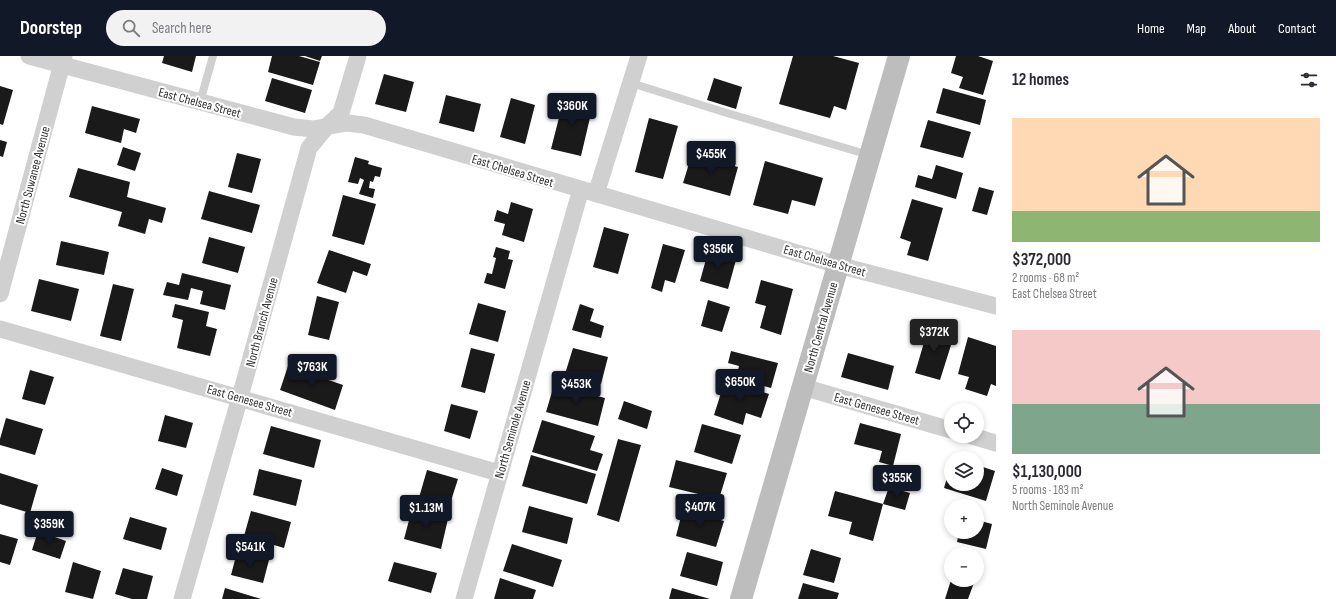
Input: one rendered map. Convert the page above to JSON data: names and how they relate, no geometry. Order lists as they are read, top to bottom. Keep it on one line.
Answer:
{"streets":{"street":["East Chelsea Street","North Suwanee Avenue","North Branch Avenue","North Central Avenue","East Genesee Street","North Seminole Avenue"]},"crossings":[["East Chelsea Street","North Suwanee Avenue"],["East Chelsea Street","North Branch Avenue"],["East Chelsea Street","North Central Avenue"],["East Chelsea Street","North Seminole Avenue"],["North Branch Avenue","East Genesee Street"],["North Central Avenue","East Genesee Street"],["East Genesee Street","North Seminole Avenue"]],"page":{"header":"Doorstep","search":"Search here","nav":["Home","Map","About","Contact"],"heading":"12 homes","price":["$360K","$455K","$356K","$372K","$763K","$650K","$453K","$355K","$407K","$1.13M","$359K","$541K"],"list":[{"name":"$372,000","note":"2 rooms · 68 m² · East Chelsea Street"},{"name":"$1,130,000","note":"5 rooms · 183 m² · North Seminole Avenue"}],"map_buttons":["+","−"]}}
